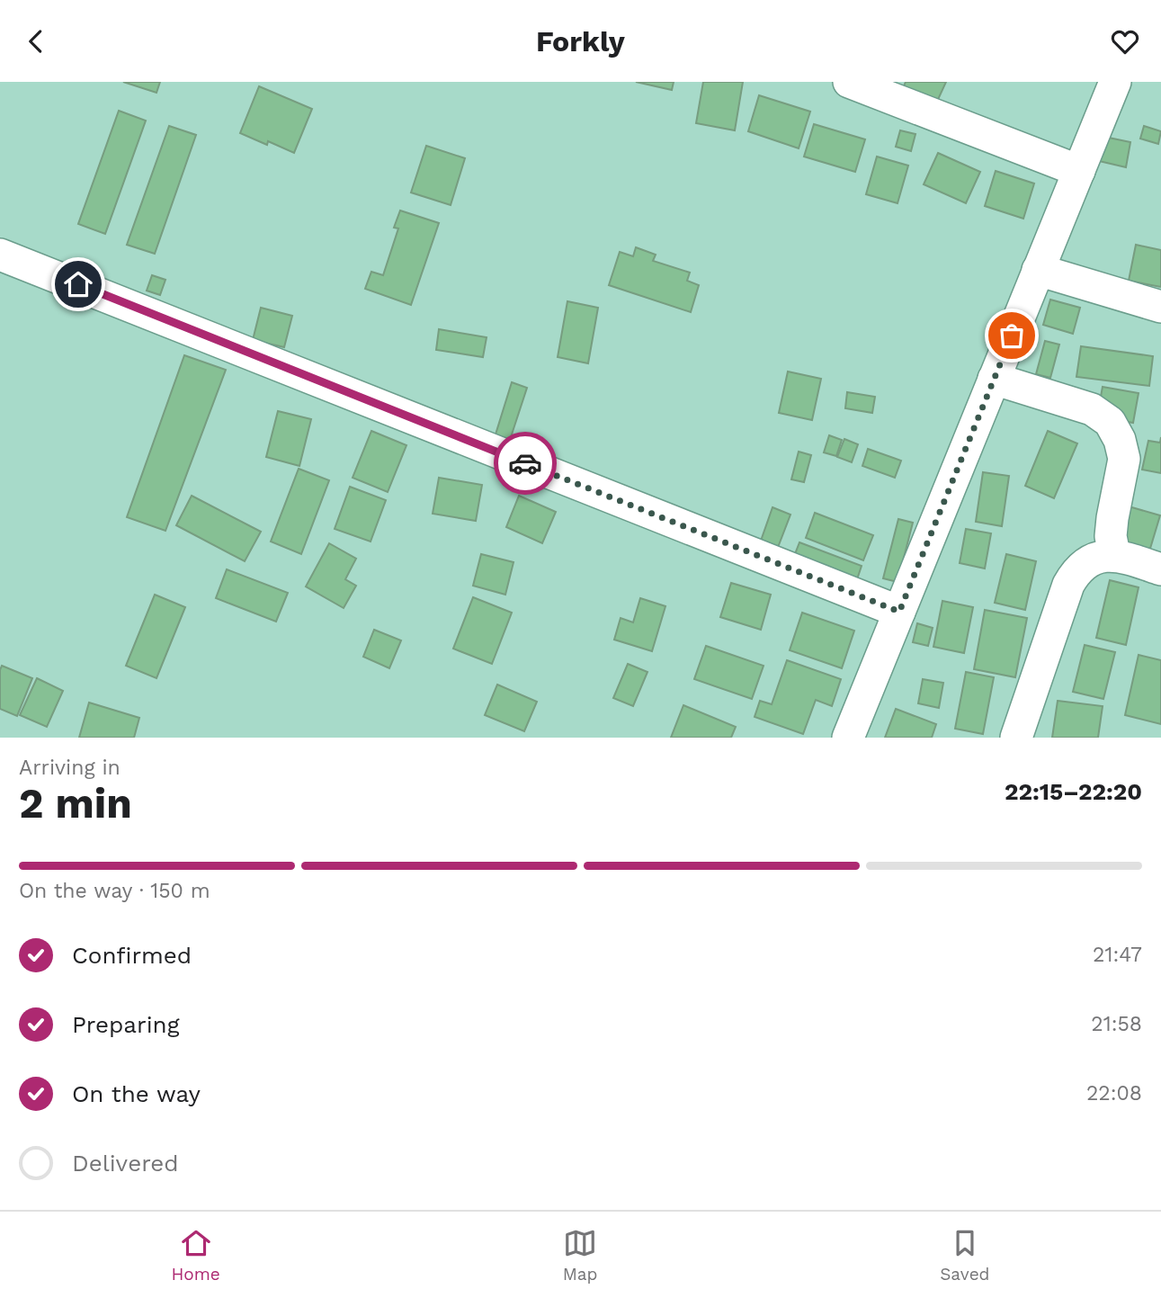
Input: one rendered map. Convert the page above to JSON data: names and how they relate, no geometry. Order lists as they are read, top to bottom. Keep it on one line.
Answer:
{"page":{"header":"Forkly","heading":["2 min","Arriving in","22:15–22:20"],"bar":"On the way · 150 m","list":[["Confirmed","21:47"],["Preparing","21:58"],["On the way","22:08"],"Delivered"],"tabs":["Home","Map","Saved"]}}
